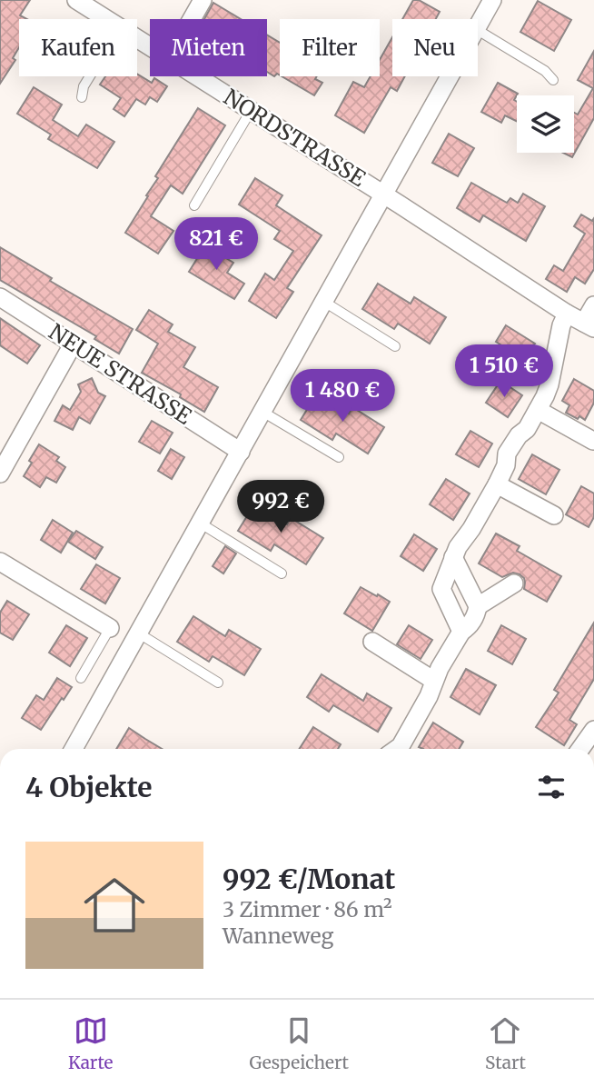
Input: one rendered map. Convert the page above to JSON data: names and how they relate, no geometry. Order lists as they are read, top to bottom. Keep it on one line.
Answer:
{"streets":{"street":["NORDSTRASSE","NEUE STRASSE"]},"page":{"chip":["Kaufen","Mieten","Filter","Neu"],"price":["821 €","1 510 €","1 480 €","992 €"],"heading":"4 Objekte","list":[{"name":"992 €/Monat","note":"3 Zimmer · 86 m² · Wanneweg"}],"tabs":["Karte","Gespeichert","Start"]}}
